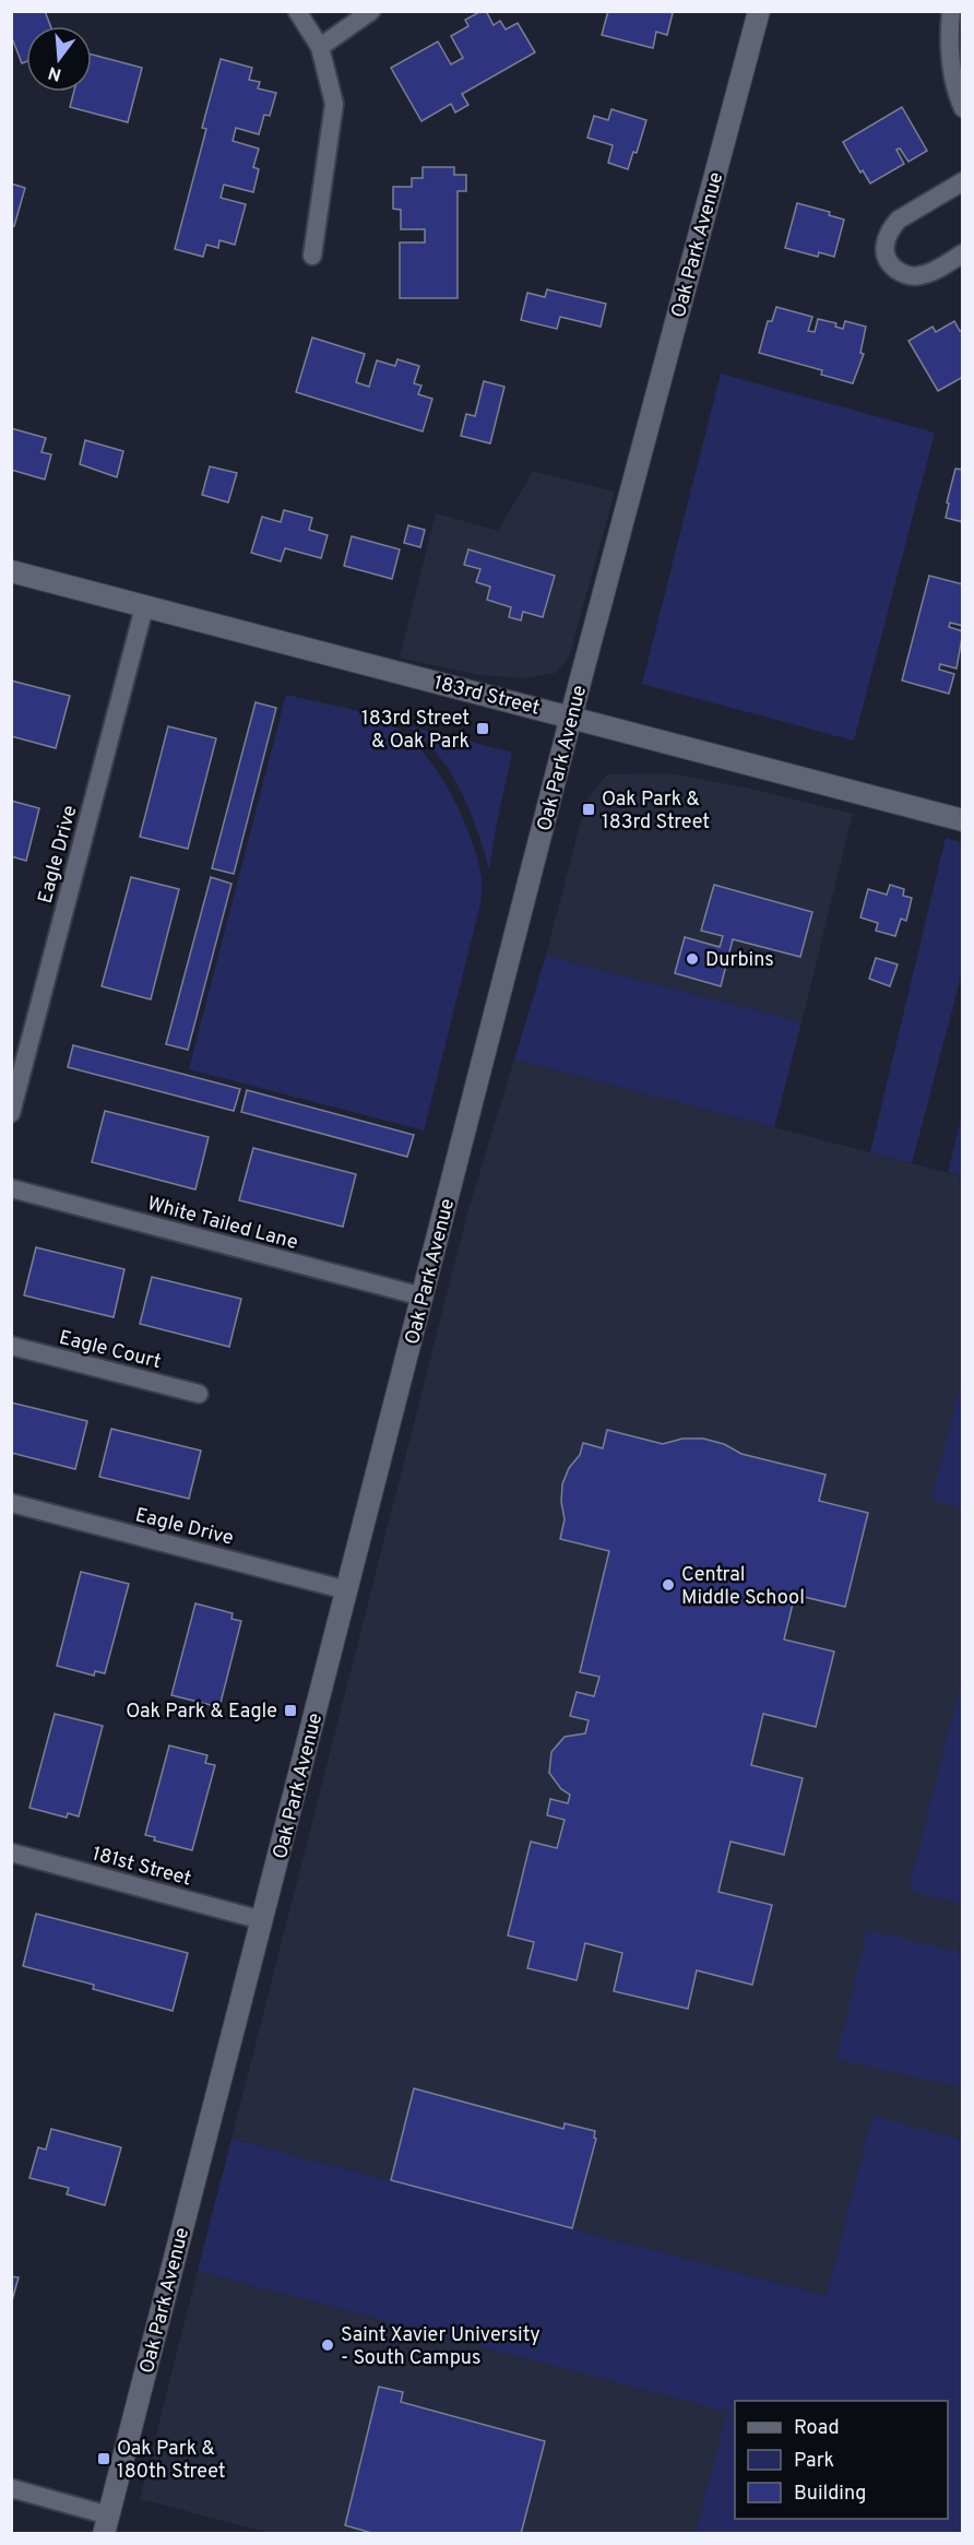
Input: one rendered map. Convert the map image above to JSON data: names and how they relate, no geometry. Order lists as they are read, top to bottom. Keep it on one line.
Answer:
{"streets":{"street":["Oak Park Avenue","183rd Street","Eagle Drive","White Tailed Lane","Eagle Court","181st Street"]},"crossings":[["Oak Park Avenue","183rd Street"],["Oak Park Avenue","Eagle Drive"],["Oak Park Avenue","White Tailed Lane"],["Oak Park Avenue","181st Street"],["183rd Street","Eagle Drive"]],"places":{"transit":["183rd Street & Oak Park","Oak Park & 183rd Street","Oak Park & Eagle","Oak Park & 180th Street"],"other":["Durbins","Central Middle School","Saint Xavier University - South Campus"]},"legend":["Road","Park","Building"],"north":"bottom"}
